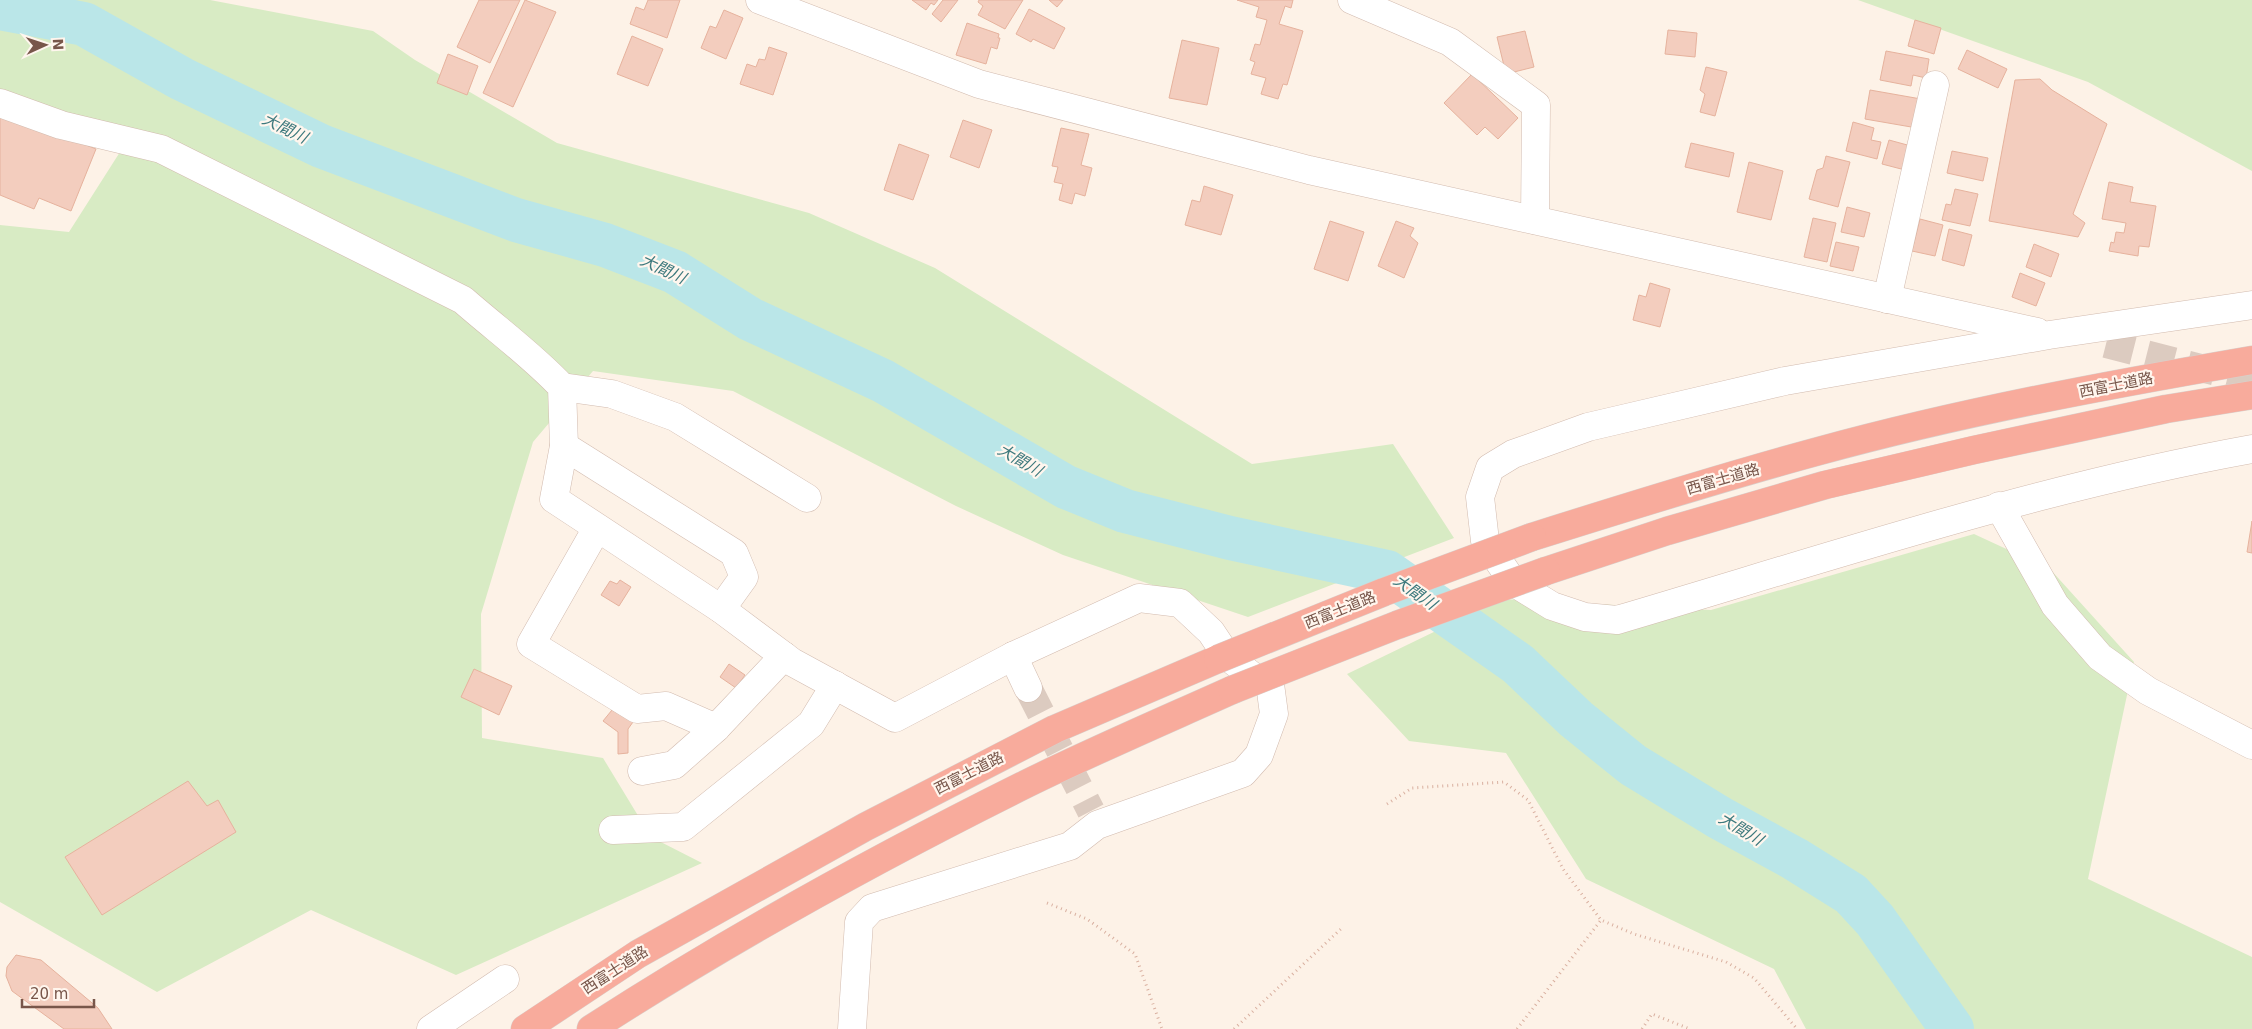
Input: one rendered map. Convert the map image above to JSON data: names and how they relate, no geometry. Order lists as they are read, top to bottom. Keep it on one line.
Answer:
{"streets":{"highway":["西富士道路"]},"water":["大間川"],"scale_bar":"20 m","north":"right"}
